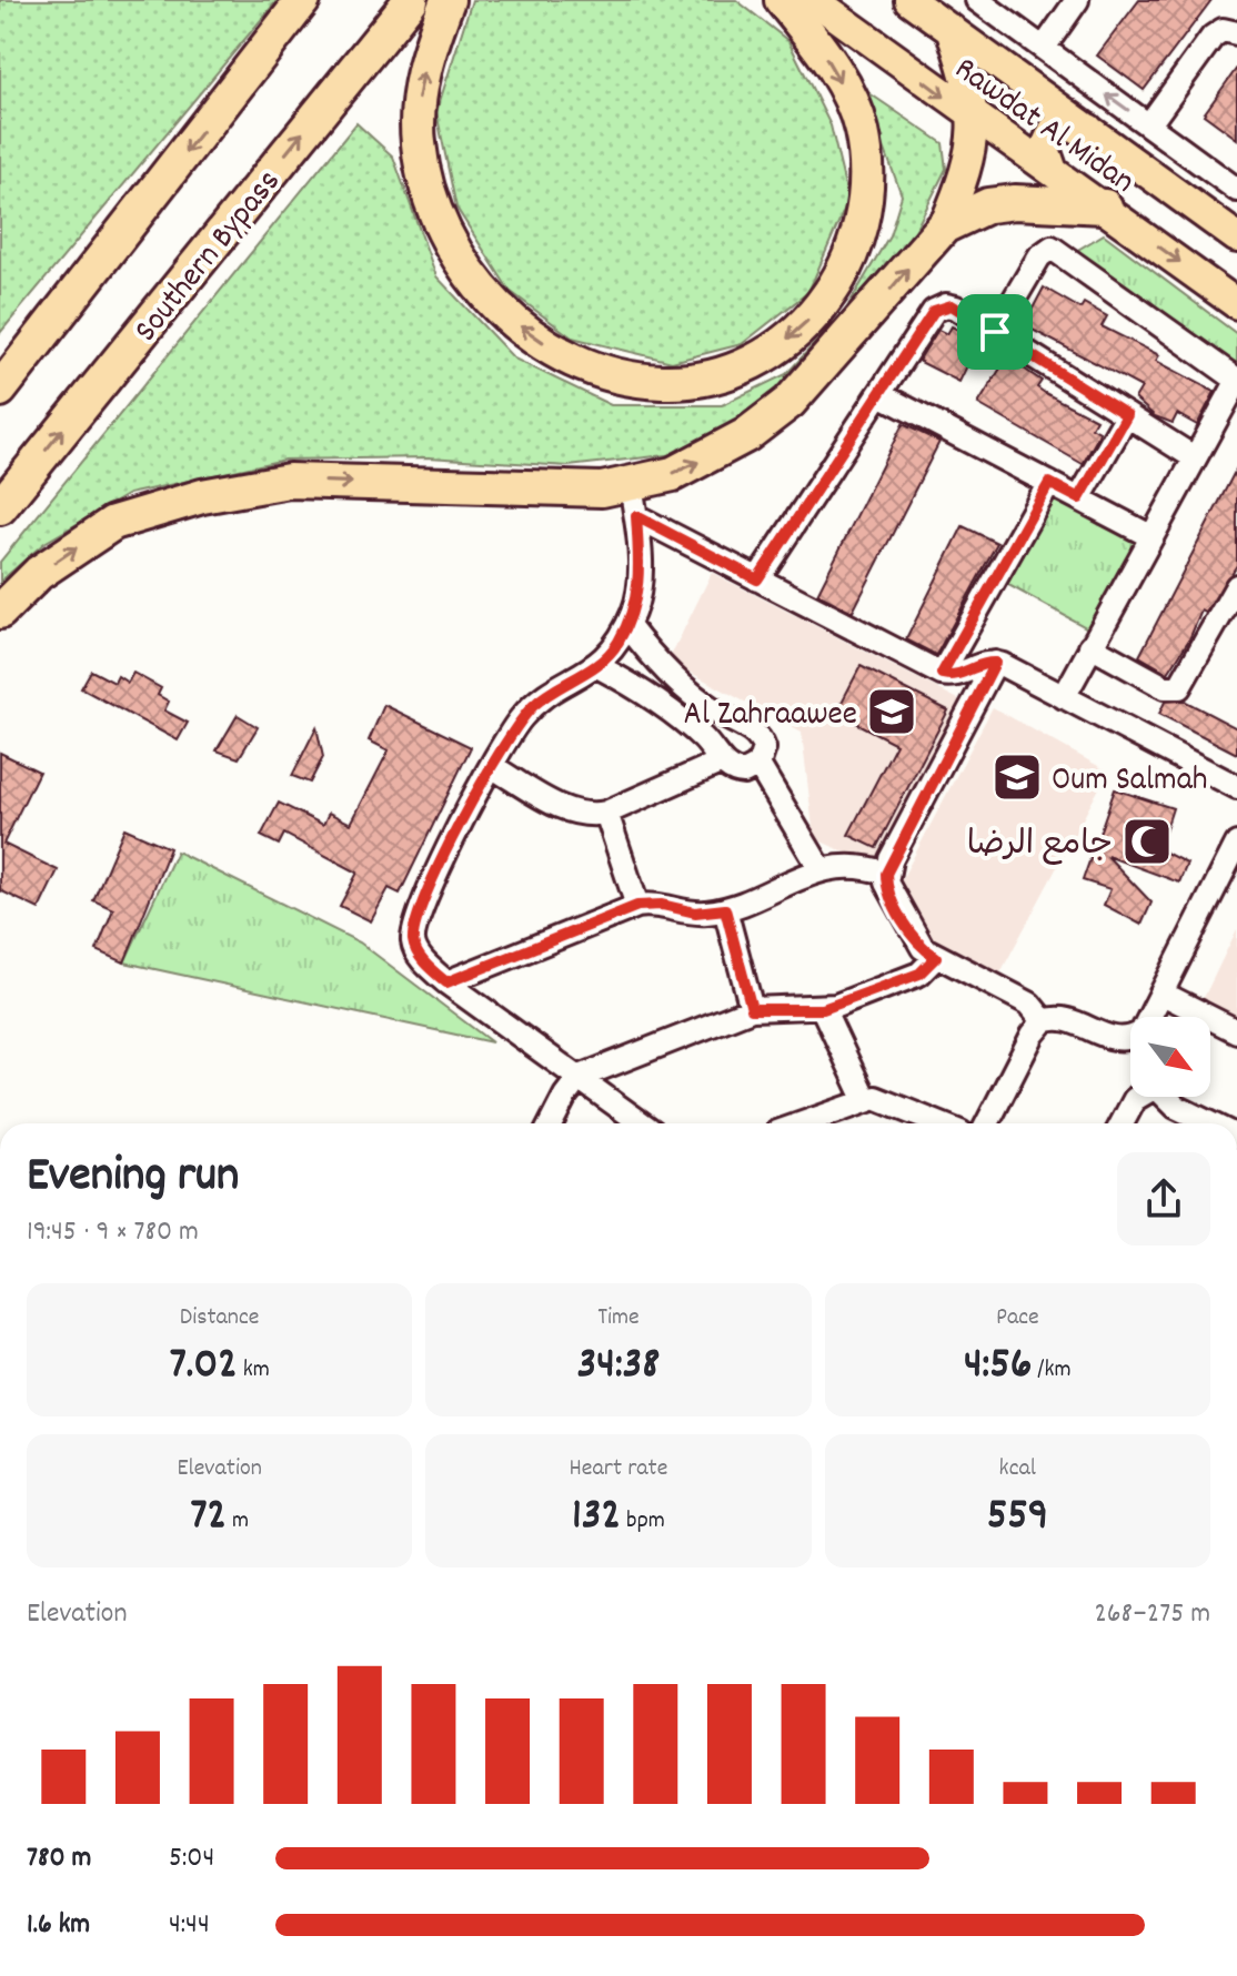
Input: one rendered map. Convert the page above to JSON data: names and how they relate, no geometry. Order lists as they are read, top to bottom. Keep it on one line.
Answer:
{"streets":{"highway":["Southern Bypass"],"main road":["Rawdat Al Midan"]},"places":{"school or university":["Al Zahraawee","Oum Salmah"],"mosque":["جامع الرضا"]},"north":"bottom right","page":{"heading":["Evening run","19:45 · 9 × 780 m"],"stats":[["Distance","7.02 km"],["Time","34:38"],["Pace","4:56 /km"],["Elevation","72 m"],["Heart rate","132 bpm"],["kcal","559"]],"chart":["Elevation","268–275 m"],"list":[{"name":"780 m","note":"5:04"},{"name":"1.6 km","note":"4:44"}]}}
